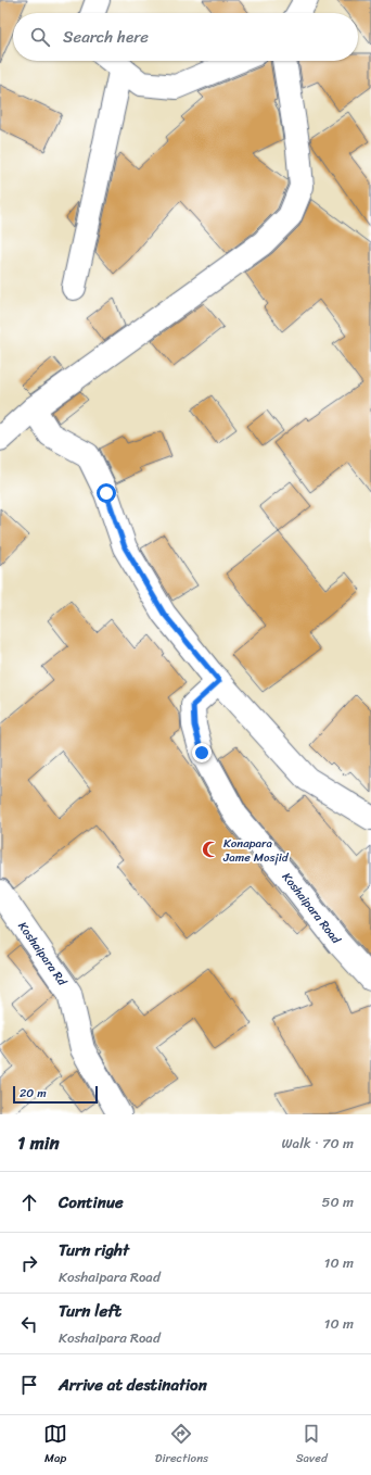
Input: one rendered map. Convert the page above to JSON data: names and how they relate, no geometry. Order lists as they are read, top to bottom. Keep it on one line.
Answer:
{"streets":{"street":["Koshaipara Road","Koshaipara Rd"]},"places":{"mosque":["Konapara Jame Mosjid"]},"scale_bar":"20 m","page":{"search":"Search here","scale":"20 m","heading":["1 min","Walk · 70 m"],"list":[["Continue","50 m"],["Turn right","Koshaipara Road","10 m"],["Turn left","Koshaipara Road","10 m"],"Arrive at destination"],"nav":["Map","Directions","Saved"]}}
